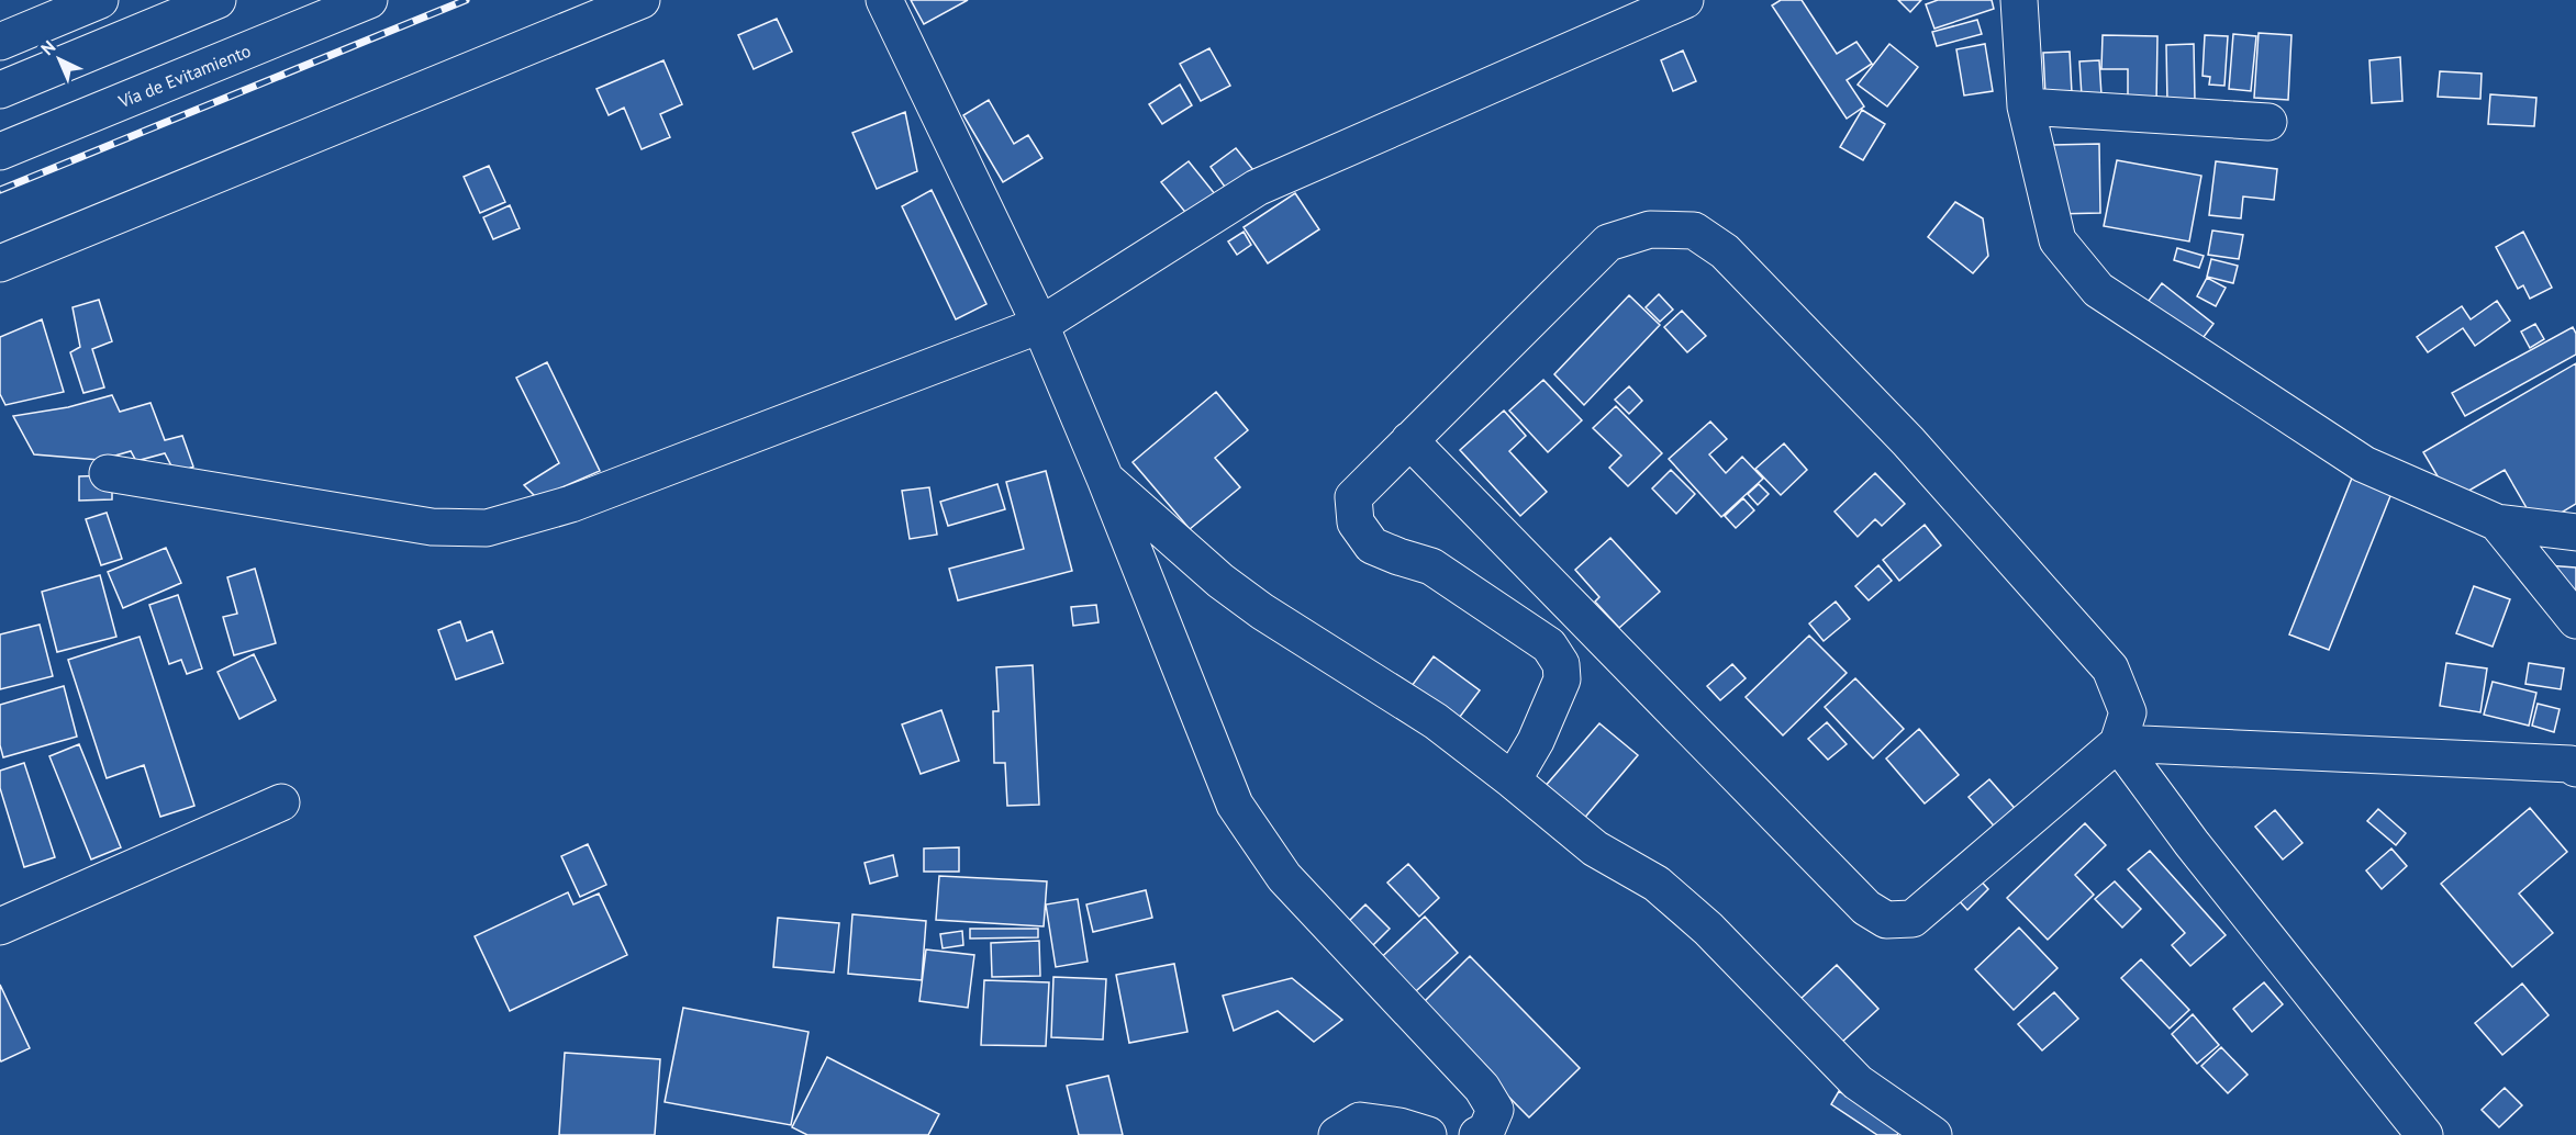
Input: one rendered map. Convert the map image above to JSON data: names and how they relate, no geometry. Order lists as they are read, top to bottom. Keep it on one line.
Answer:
{"streets":{"main road":["Vía de Evitamiento"]},"north":"top left"}
